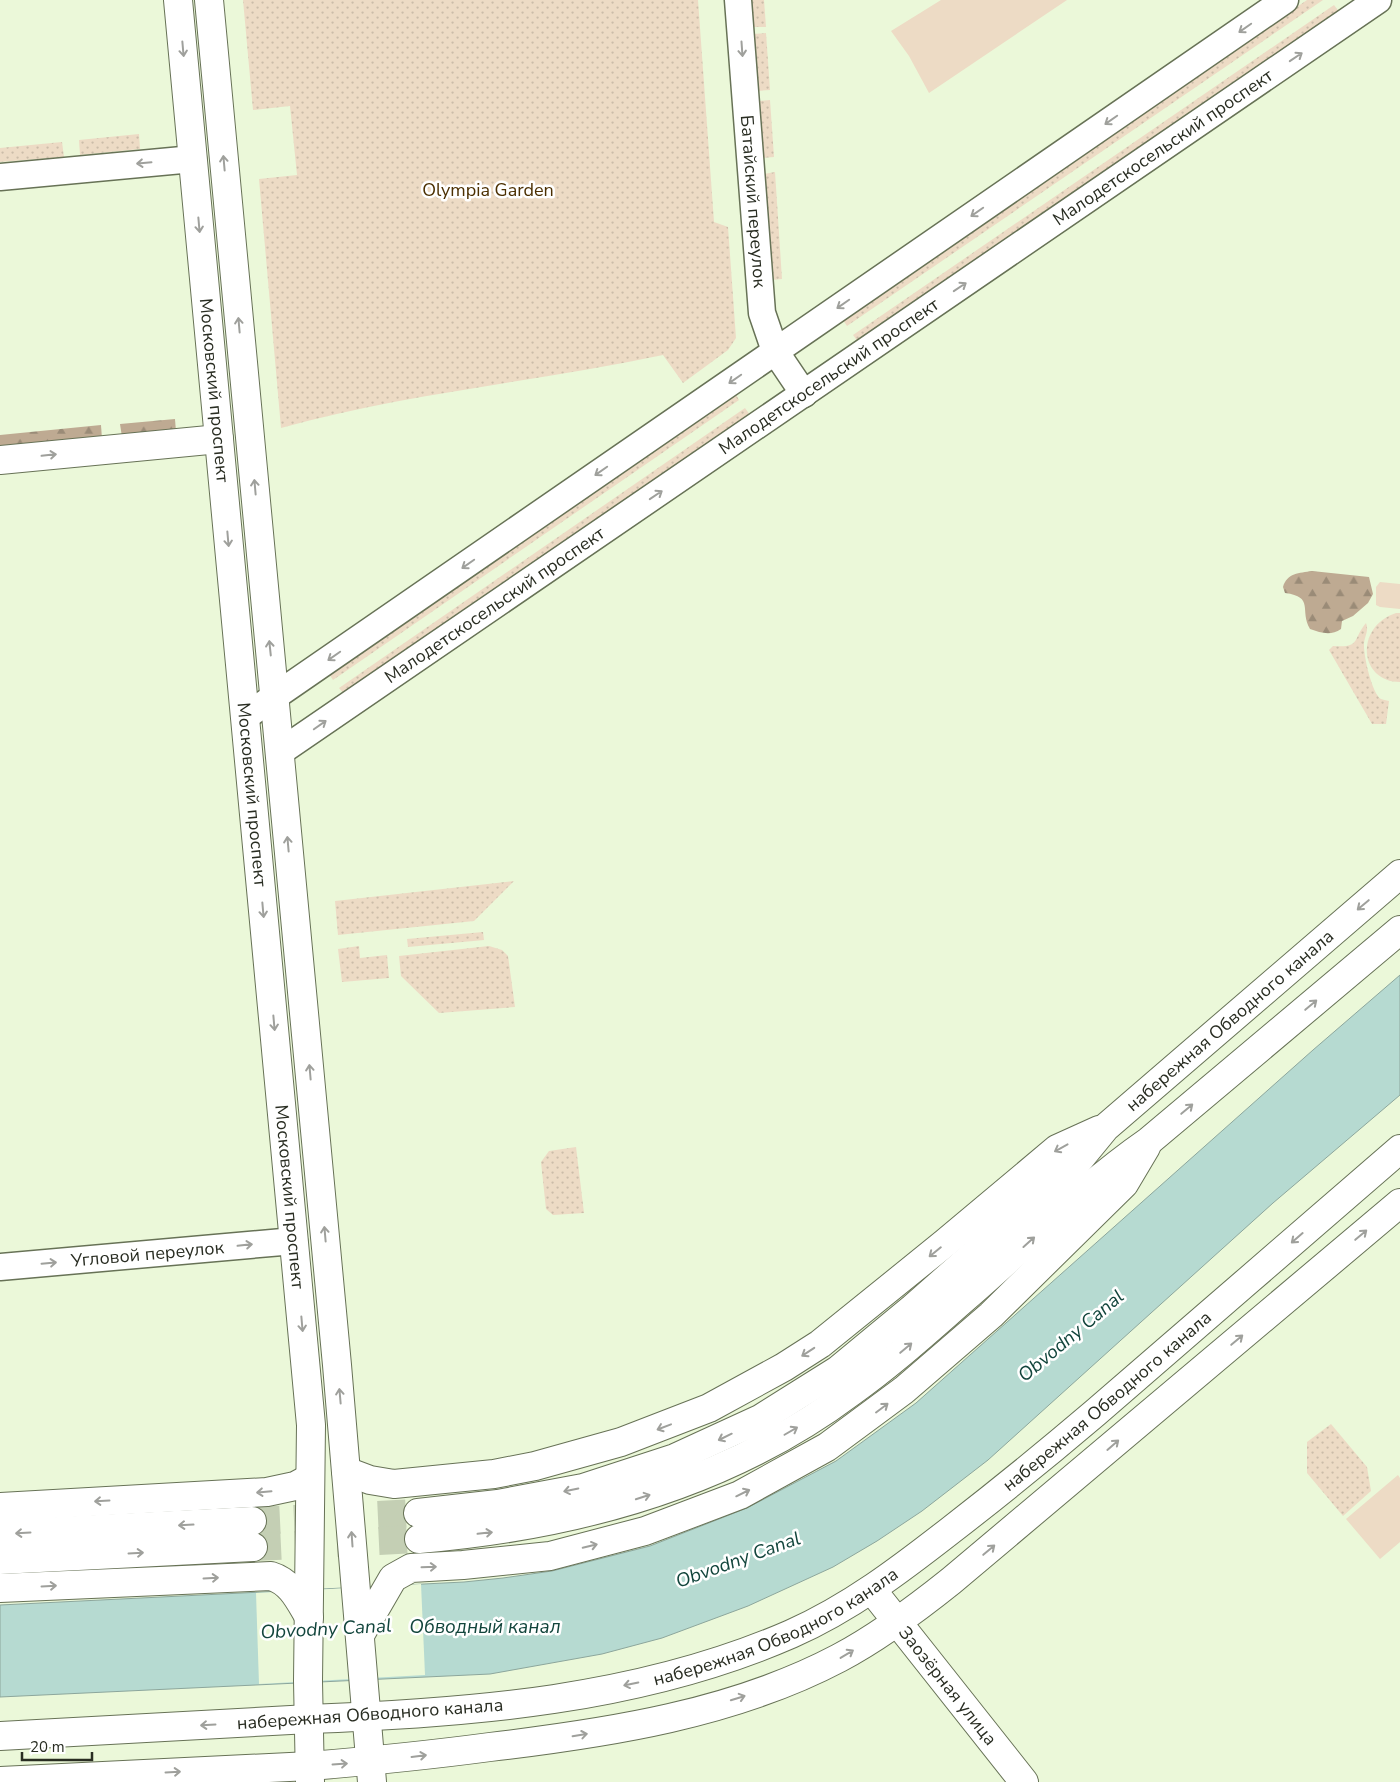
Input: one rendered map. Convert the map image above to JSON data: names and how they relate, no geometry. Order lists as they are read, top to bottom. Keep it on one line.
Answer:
{"streets":{"main road":["Московский проспект","набережная Обводного канала","Заозёрная улица"],"street":["Малодетскосельский проспект","Батайский переулок","Угловой переулок"]},"crossings":[["Малодетскосельский проспект","Батайский переулок"],["Малодетскосельский проспект","Московский проспект"],["Московский проспект","набережная Обводного канала"],["Московский проспект","Угловой переулок"],["набережная Обводного канала","Заозёрная улица"]],"one_way":["Батайский переулок","Угловой переулок"],"water":["Obvodny Canal","Обводный канал"],"parks":["Olympia Garden"],"scale_bar":"20 m"}
